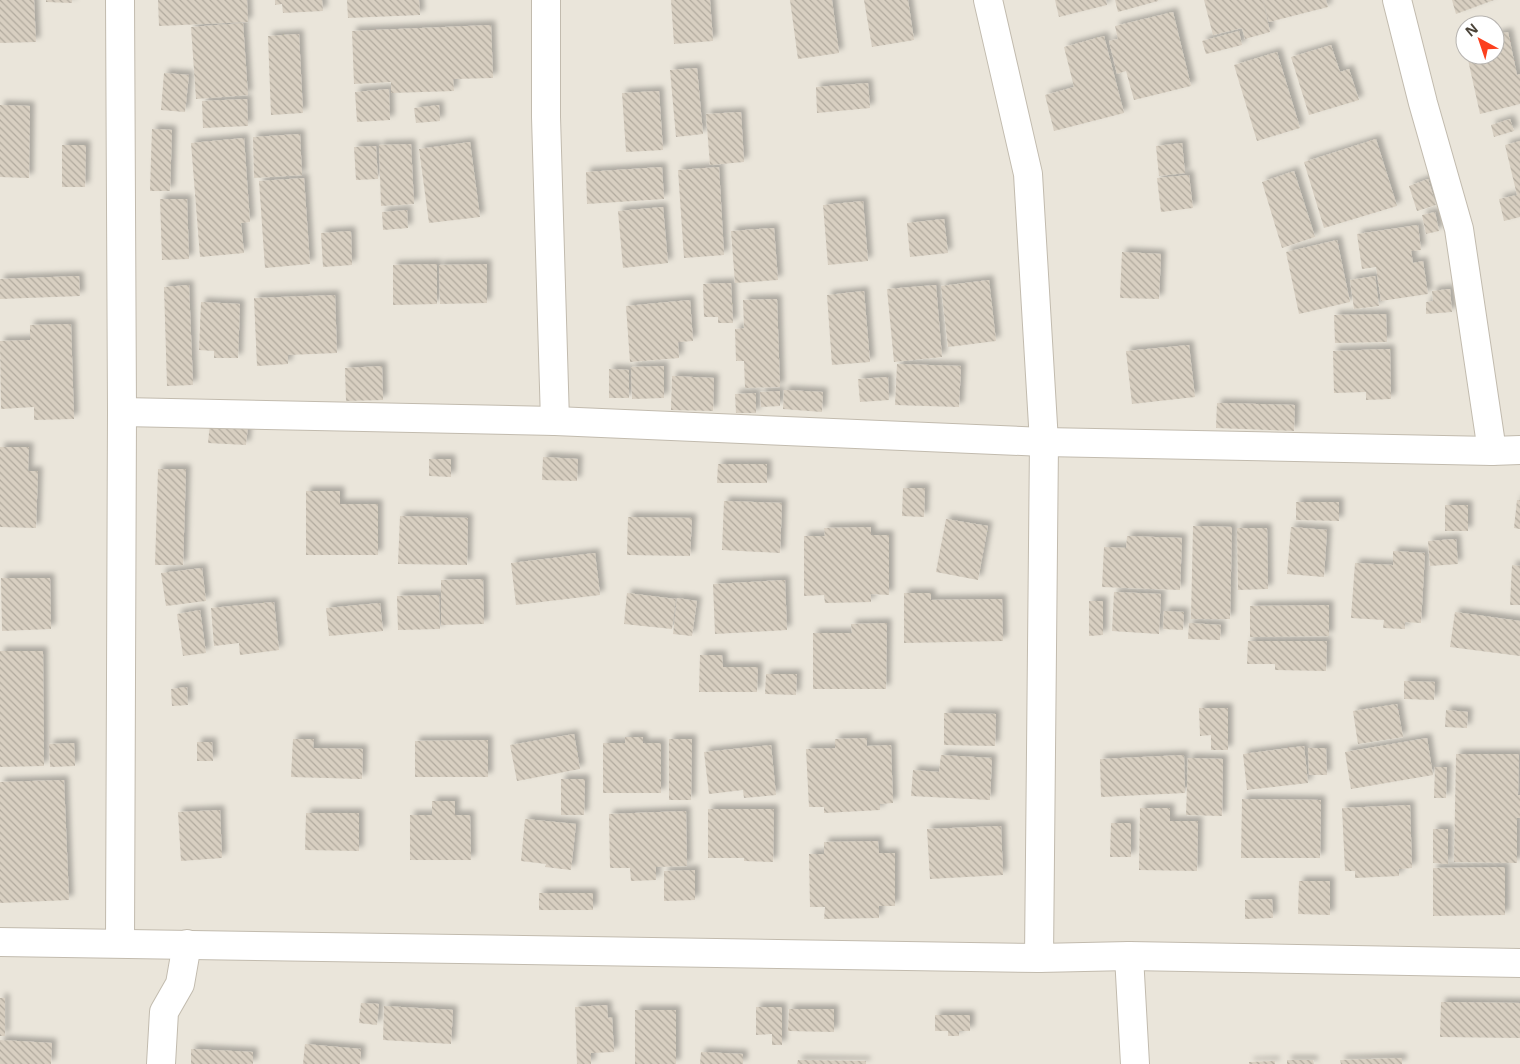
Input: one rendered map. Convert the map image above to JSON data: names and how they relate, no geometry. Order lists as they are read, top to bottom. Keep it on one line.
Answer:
{"north":"top left"}
